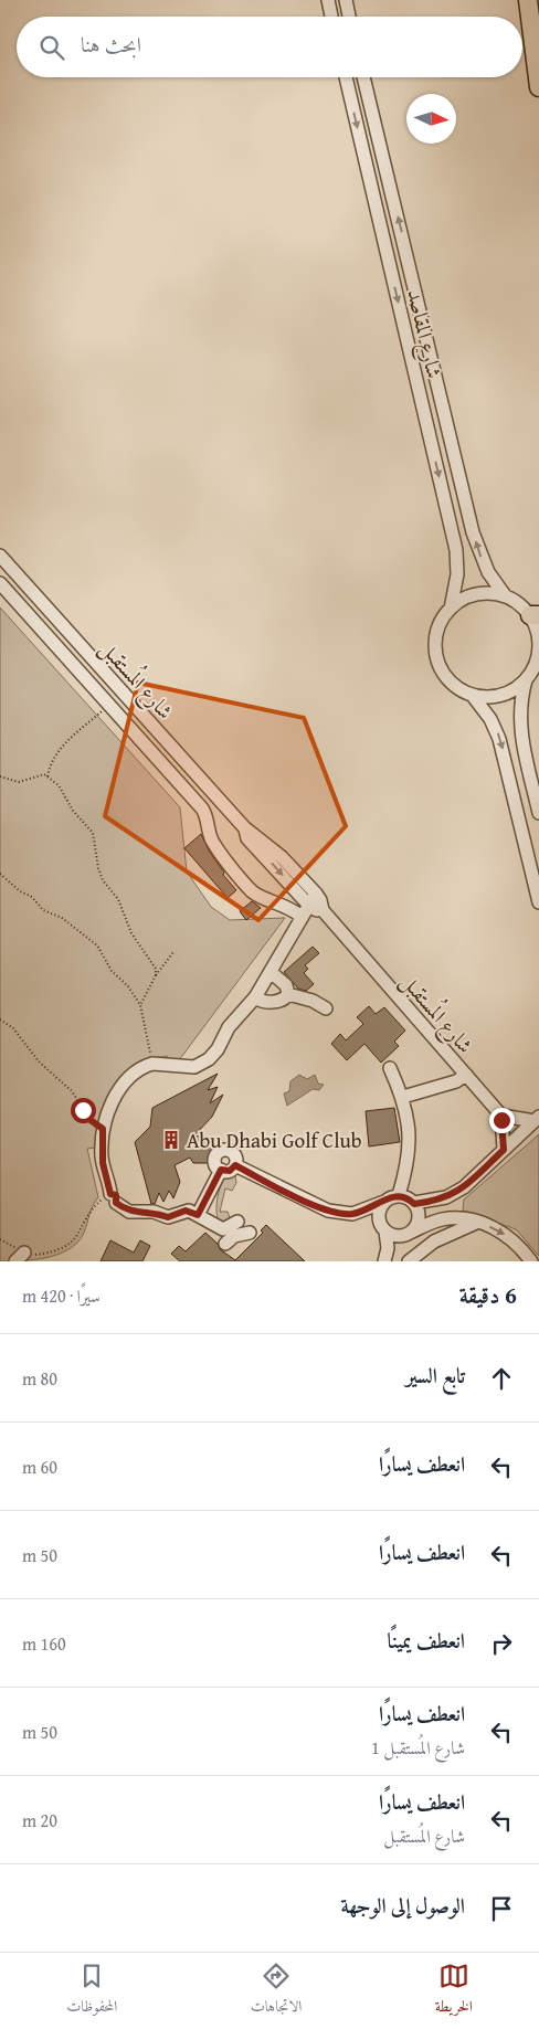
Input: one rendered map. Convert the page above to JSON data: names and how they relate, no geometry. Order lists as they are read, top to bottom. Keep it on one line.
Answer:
{"streets":{"street":["شارع المقاصد","شارع المُستقبل"]},"places":{"building":["Abu Dhabi Golf Club"]},"north":"right","page":{"search":"ابحث هنا","heading":["6 دقيقة","سيرًا · 420 m"],"list":[["تابع السير","80 m"],["انعطف يسارًا","60 m"],["انعطف يسارًا","50 m"],["انعطف يمينًا","160 m"],["انعطف يسارًا","شارع المُستقبل 1","50 m"],["انعطف يسارًا","شارع المُستقبل","20 m"],"الوصول إلى الوجهة"],"nav":["الخريطة","الاتجاهات","المحفوظات"]}}
